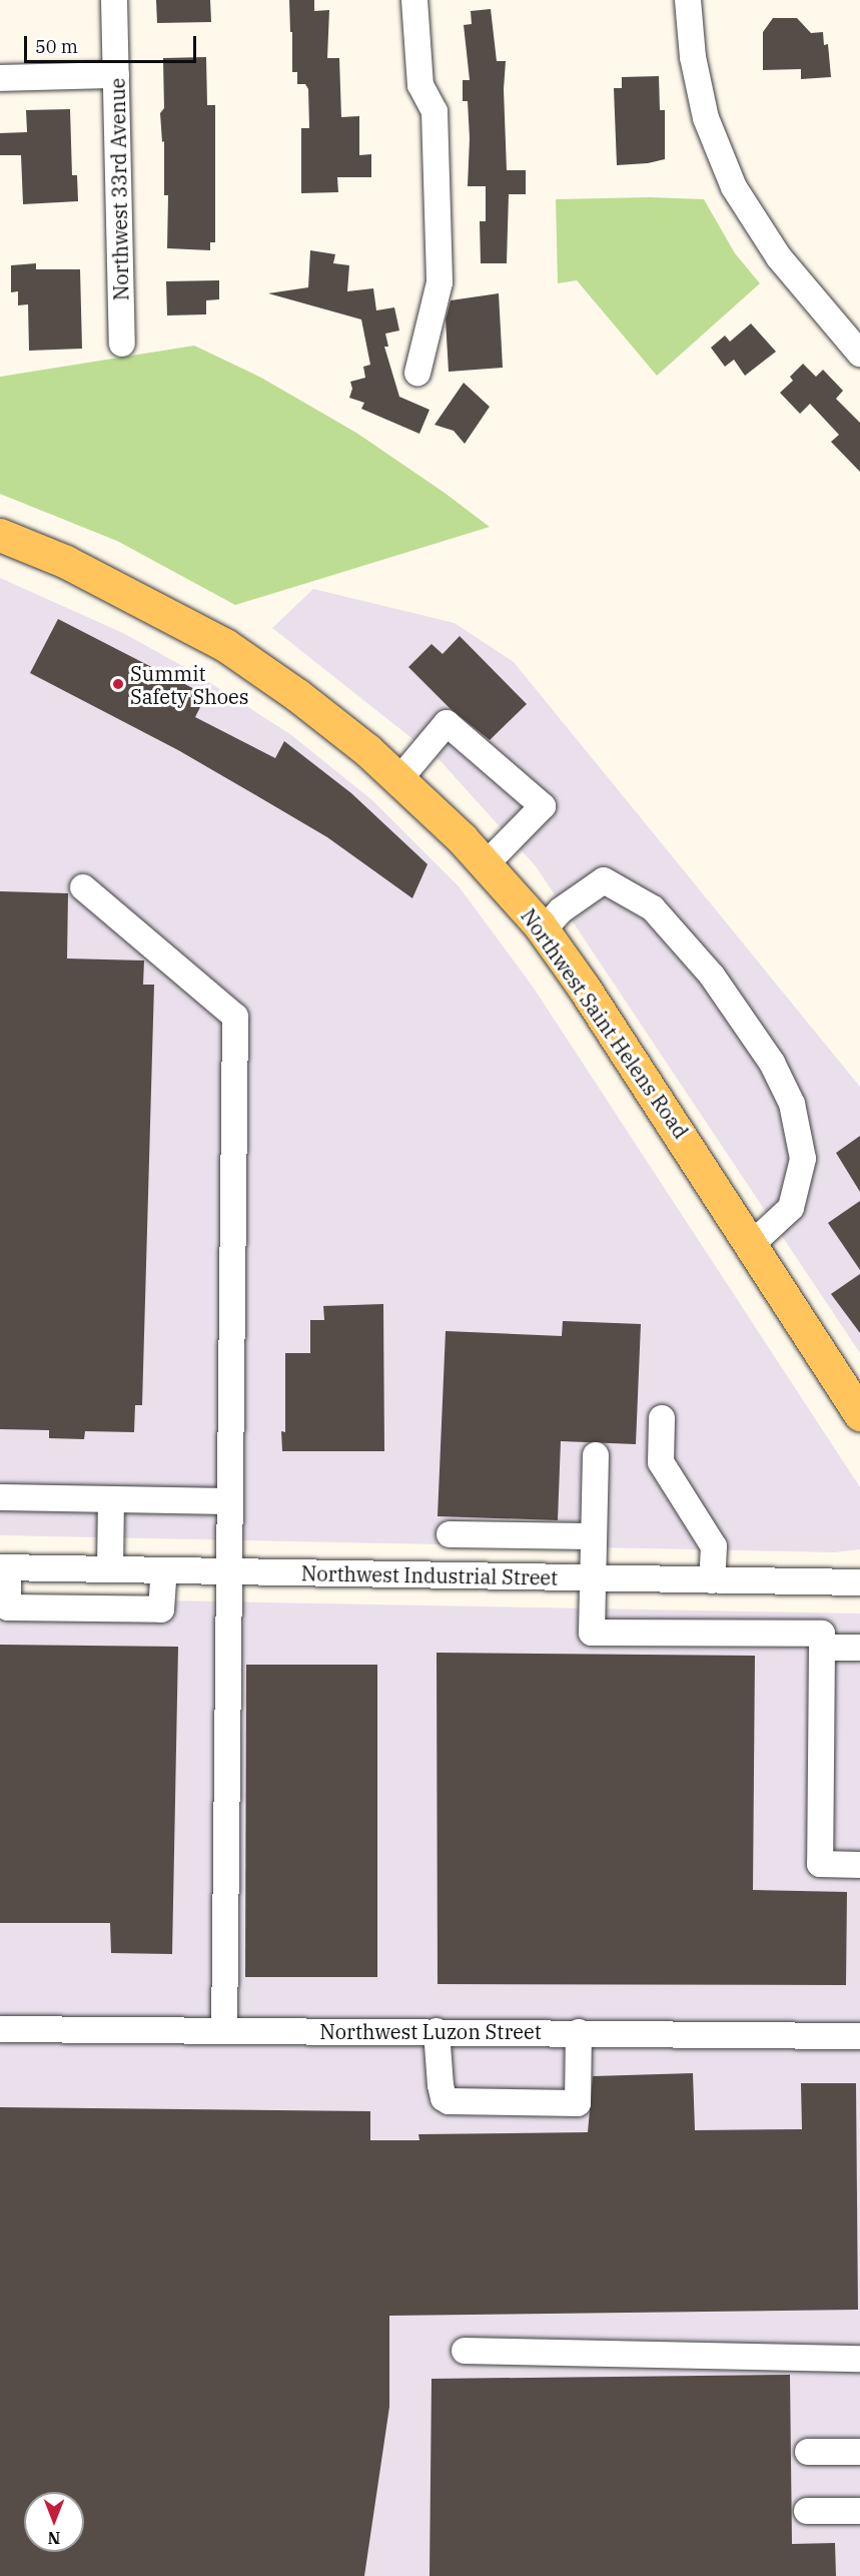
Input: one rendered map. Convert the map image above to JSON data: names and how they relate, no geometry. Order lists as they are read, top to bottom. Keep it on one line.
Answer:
{"streets":{"main road":["Northwest Saint Helens Road"],"street":["Northwest 33rd Avenue","Northwest Industrial Street","Northwest Luzon Street"]},"places":["Summit Safety Shoes"],"scale_bar":"50 m","north":"bottom"}
